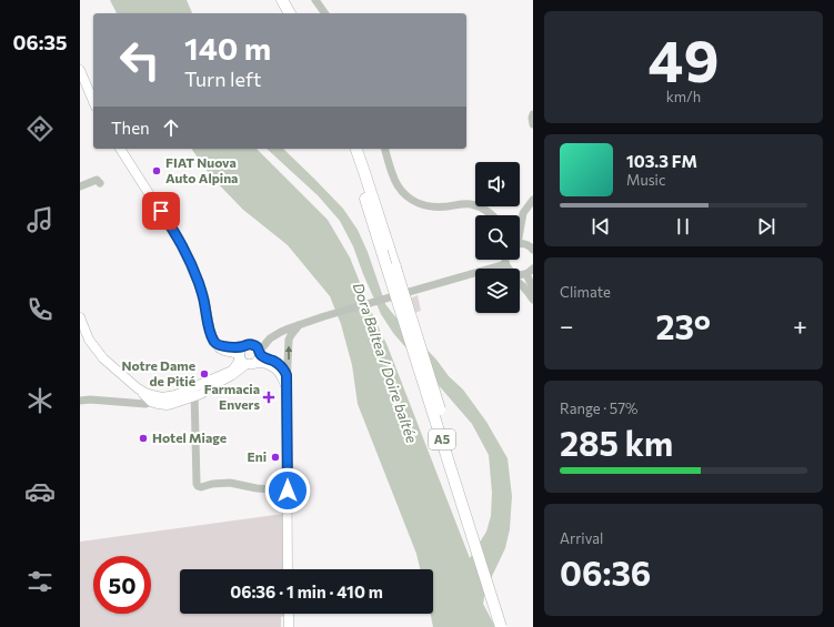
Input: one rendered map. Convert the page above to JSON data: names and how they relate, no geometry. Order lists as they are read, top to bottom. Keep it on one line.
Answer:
{"streets":{"highway":["A5"]},"water":["Dora Baltea / Doire baltée"],"places":{"other":["FIAT Nuova Auto Alpina","Notre Dame de Pitié","Hotel Miage","Eni"],"health":["Farmacia Envers"]},"page":{"tabs":"06:35","tile":[["49","km/h"],"Climate",["Range · 57%","285 km"],["Arrival","06:36"]],"turn":["140 m","Turn left"],"then":"Then","song":["103.3 FM","Music"],"heat":["−","23°","+"],"limit":"50","trip":"06:36 · 1 min · 410 m"}}
